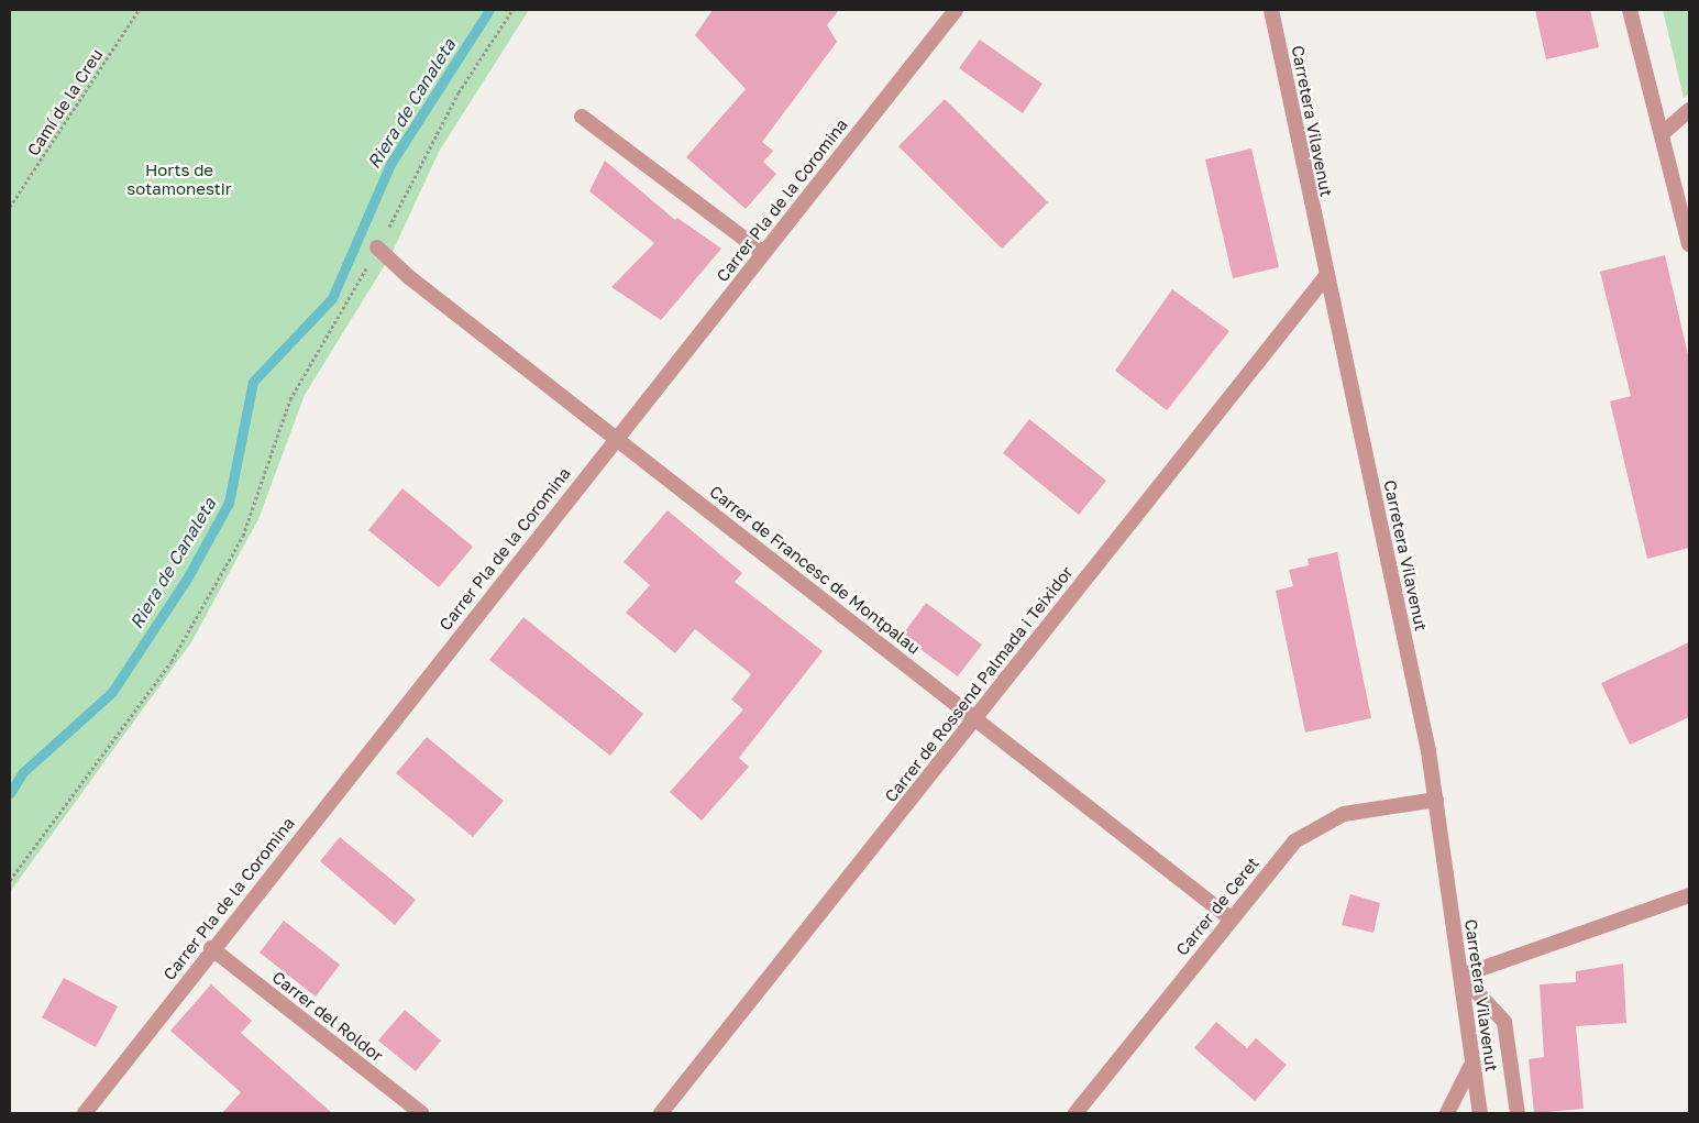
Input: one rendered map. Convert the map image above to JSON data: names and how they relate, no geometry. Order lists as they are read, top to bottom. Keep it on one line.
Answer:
{"streets":{"street":["Carretera Vilavenut","Carrer Pla de la Coromina","Carrer de Francesc de Montpalau","Carrer de Rossend Palmada i Teixidor","Carrer de Ceret","Carrer del Roldor"],"path":["Camí de la Creu"]},"crossings":[["Carretera Vilavenut","Carrer de Rossend Palmada i Teixidor"],["Carretera Vilavenut","Carrer de Ceret"],["Carrer Pla de la Coromina","Carrer de Francesc de Montpalau"],["Carrer Pla de la Coromina","Carrer del Roldor"],["Carrer de Francesc de Montpalau","Carrer de Rossend Palmada i Teixidor"],["Carrer de Francesc de Montpalau","Carrer de Ceret"]],"water":["Riera de Canaleta"],"parks":["Horts de sotamonestir"]}
